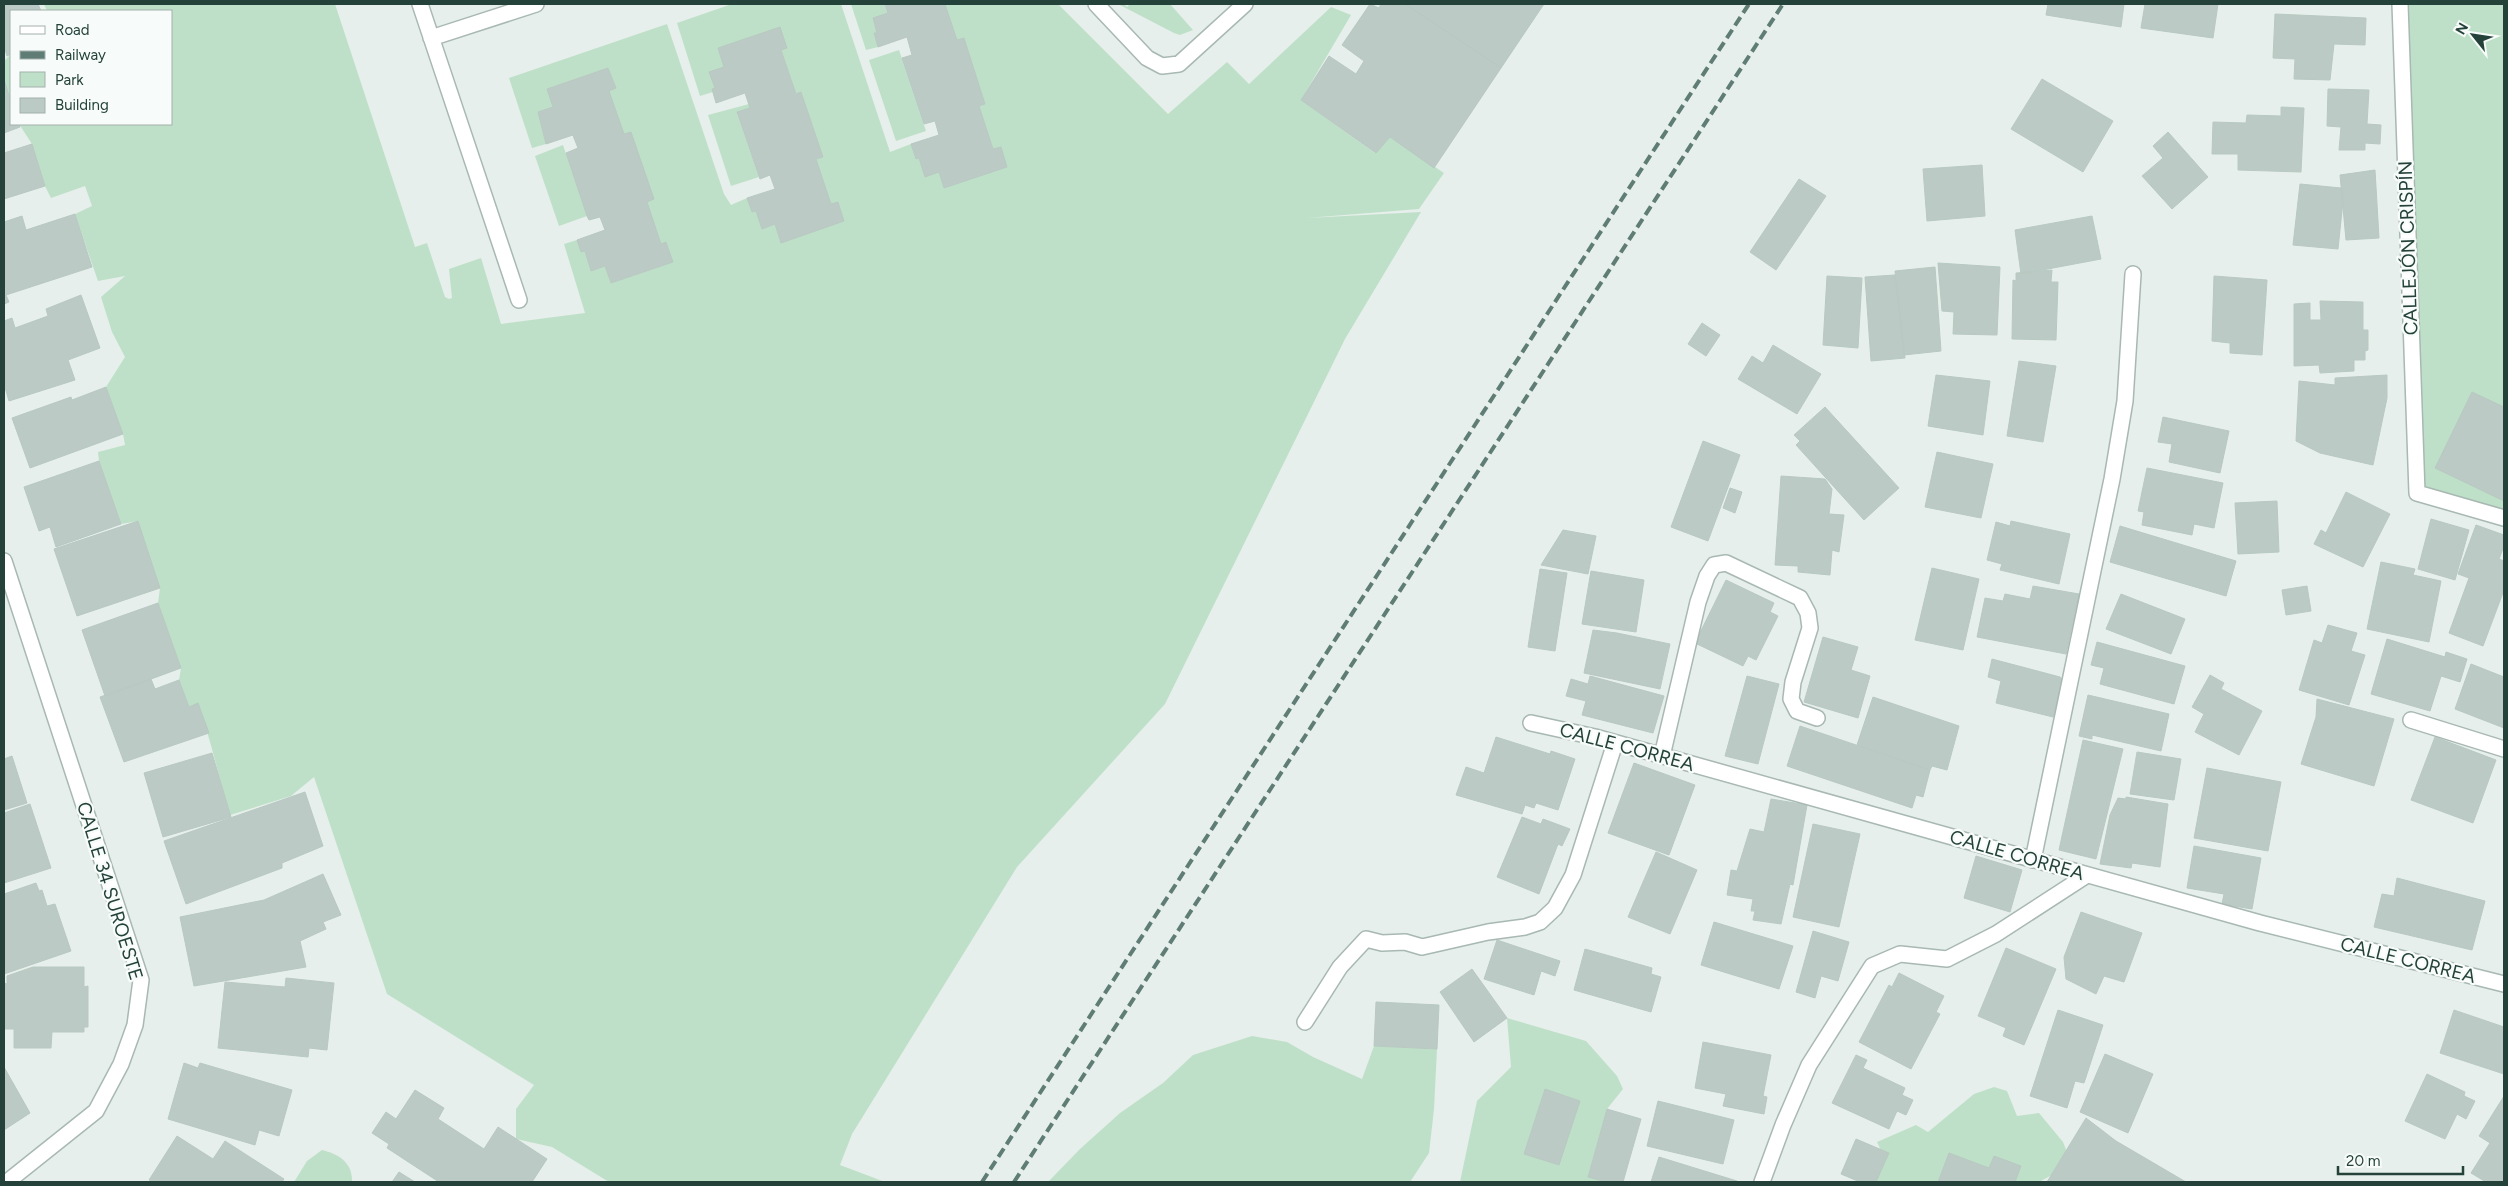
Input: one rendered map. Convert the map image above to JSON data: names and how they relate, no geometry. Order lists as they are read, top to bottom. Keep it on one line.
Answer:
{"streets":{"street":["CALLEJÓN CRISPÍN","CALLE CORREA","CALLE 34 SUROESTE"]},"legend":["Road","Railway","Park","Building"],"scale_bar":"20 m","north":"top left"}
